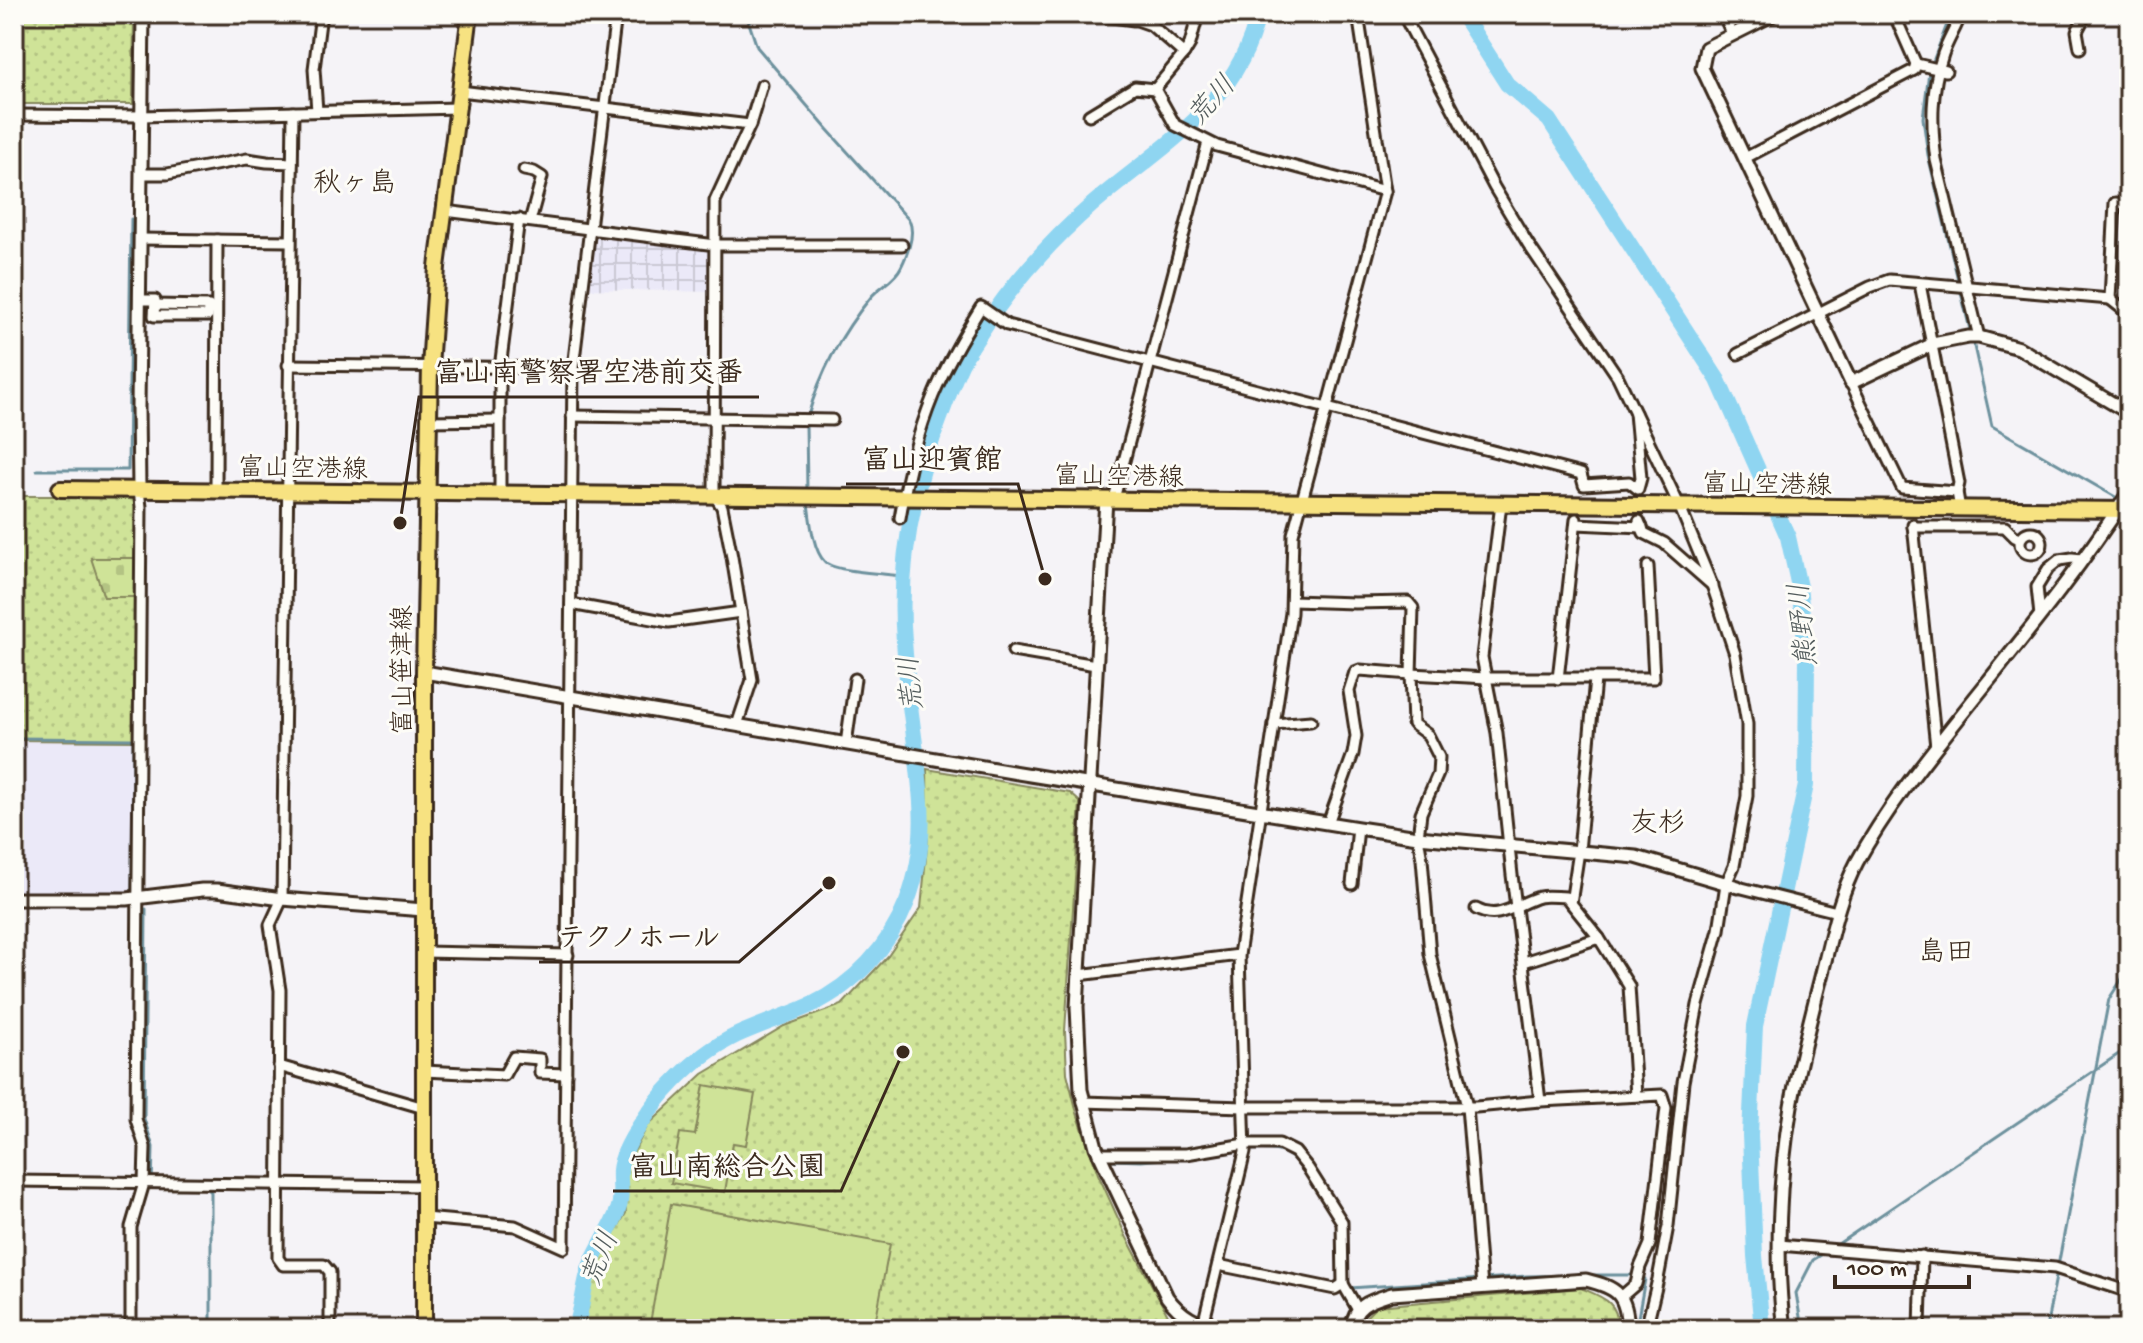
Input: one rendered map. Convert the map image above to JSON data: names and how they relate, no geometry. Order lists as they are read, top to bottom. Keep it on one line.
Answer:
{"streets":{"main road":["富山空港線","富山笹津線"]},"crossings":[["富山空港線","富山笹津線"]],"districts":["秋ヶ島","友杉","島田"],"water":["荒川","熊野川"],"places":["富山南警察署空港前交番","富山迎賓館","テクノホール","富山南総合公園"],"scale_bar":"100 m"}
